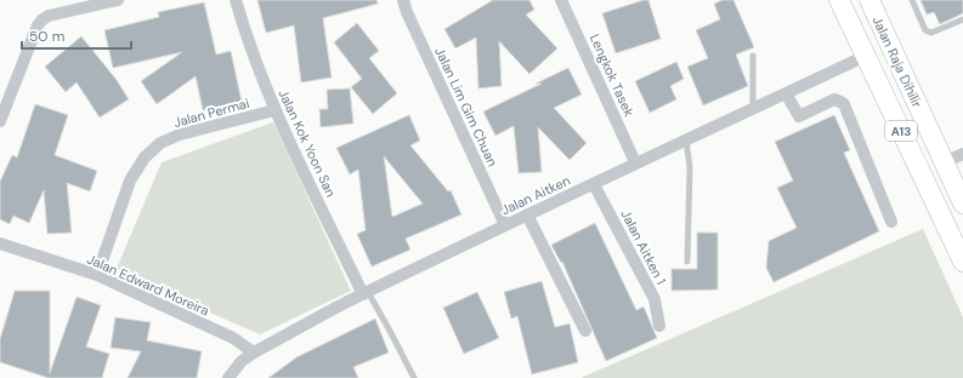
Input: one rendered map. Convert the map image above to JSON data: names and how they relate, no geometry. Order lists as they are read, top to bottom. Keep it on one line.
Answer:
{"streets":{"main road":["Jalan Raja Dihilir","A13"],"street":["Lengkok Tasek","Jalan Lim Gim Chuan","Jalan Permai","Jalan Kok Yoon San","Jalan Aitken","Jalan Aitken 1","Jalan Edward Moreira"]},"crossings":[["Jalan Raja Dihilir","Jalan Aitken"],["Lengkok Tasek","Jalan Aitken"],["Jalan Lim Gim Chuan","Jalan Aitken"],["Jalan Permai","Jalan Kok Yoon San"],["Jalan Permai","Jalan Edward Moreira"],["Jalan Kok Yoon San","Jalan Aitken"],["Jalan Aitken","Jalan Aitken 1"],["Jalan Aitken","Jalan Edward Moreira"]],"scale_bar":"50 m"}
